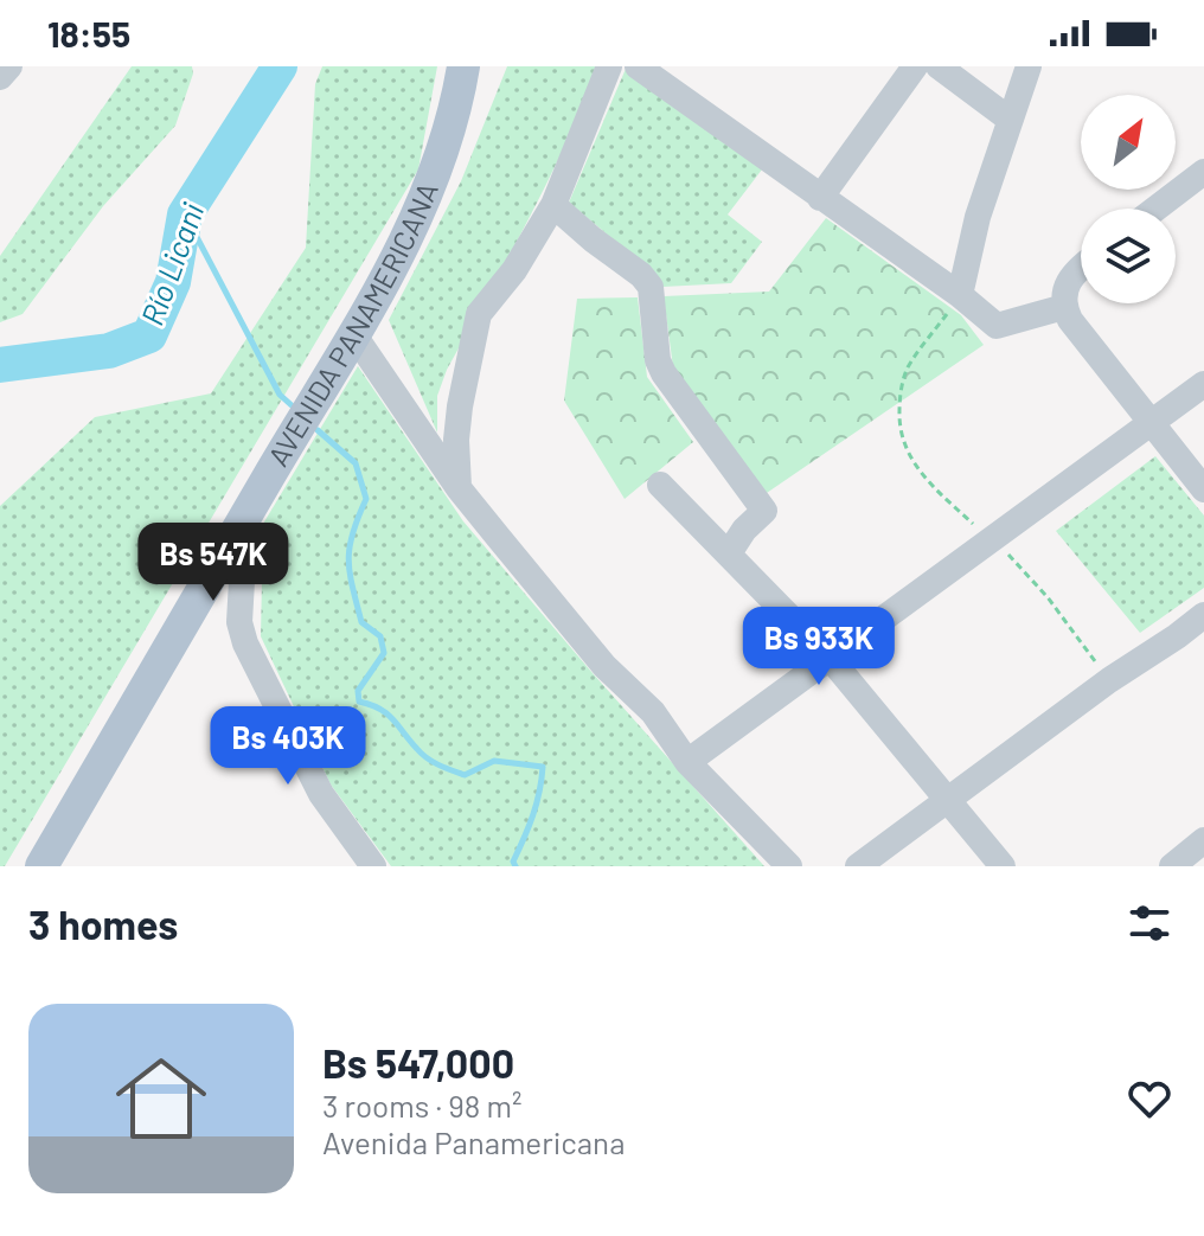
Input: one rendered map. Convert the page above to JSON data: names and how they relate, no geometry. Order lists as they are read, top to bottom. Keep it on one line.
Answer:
{"streets":{"main road":["AVENIDA PANAMERICANA"]},"water":["Río Licani"],"north":"top right","page":{"status":"18:55","price":["Bs 547K","Bs 933K","Bs 403K"],"heading":"3 homes","list":[{"name":"Bs 547,000","note":"3 rooms · 98 m² · Avenida Panamericana"}]}}
